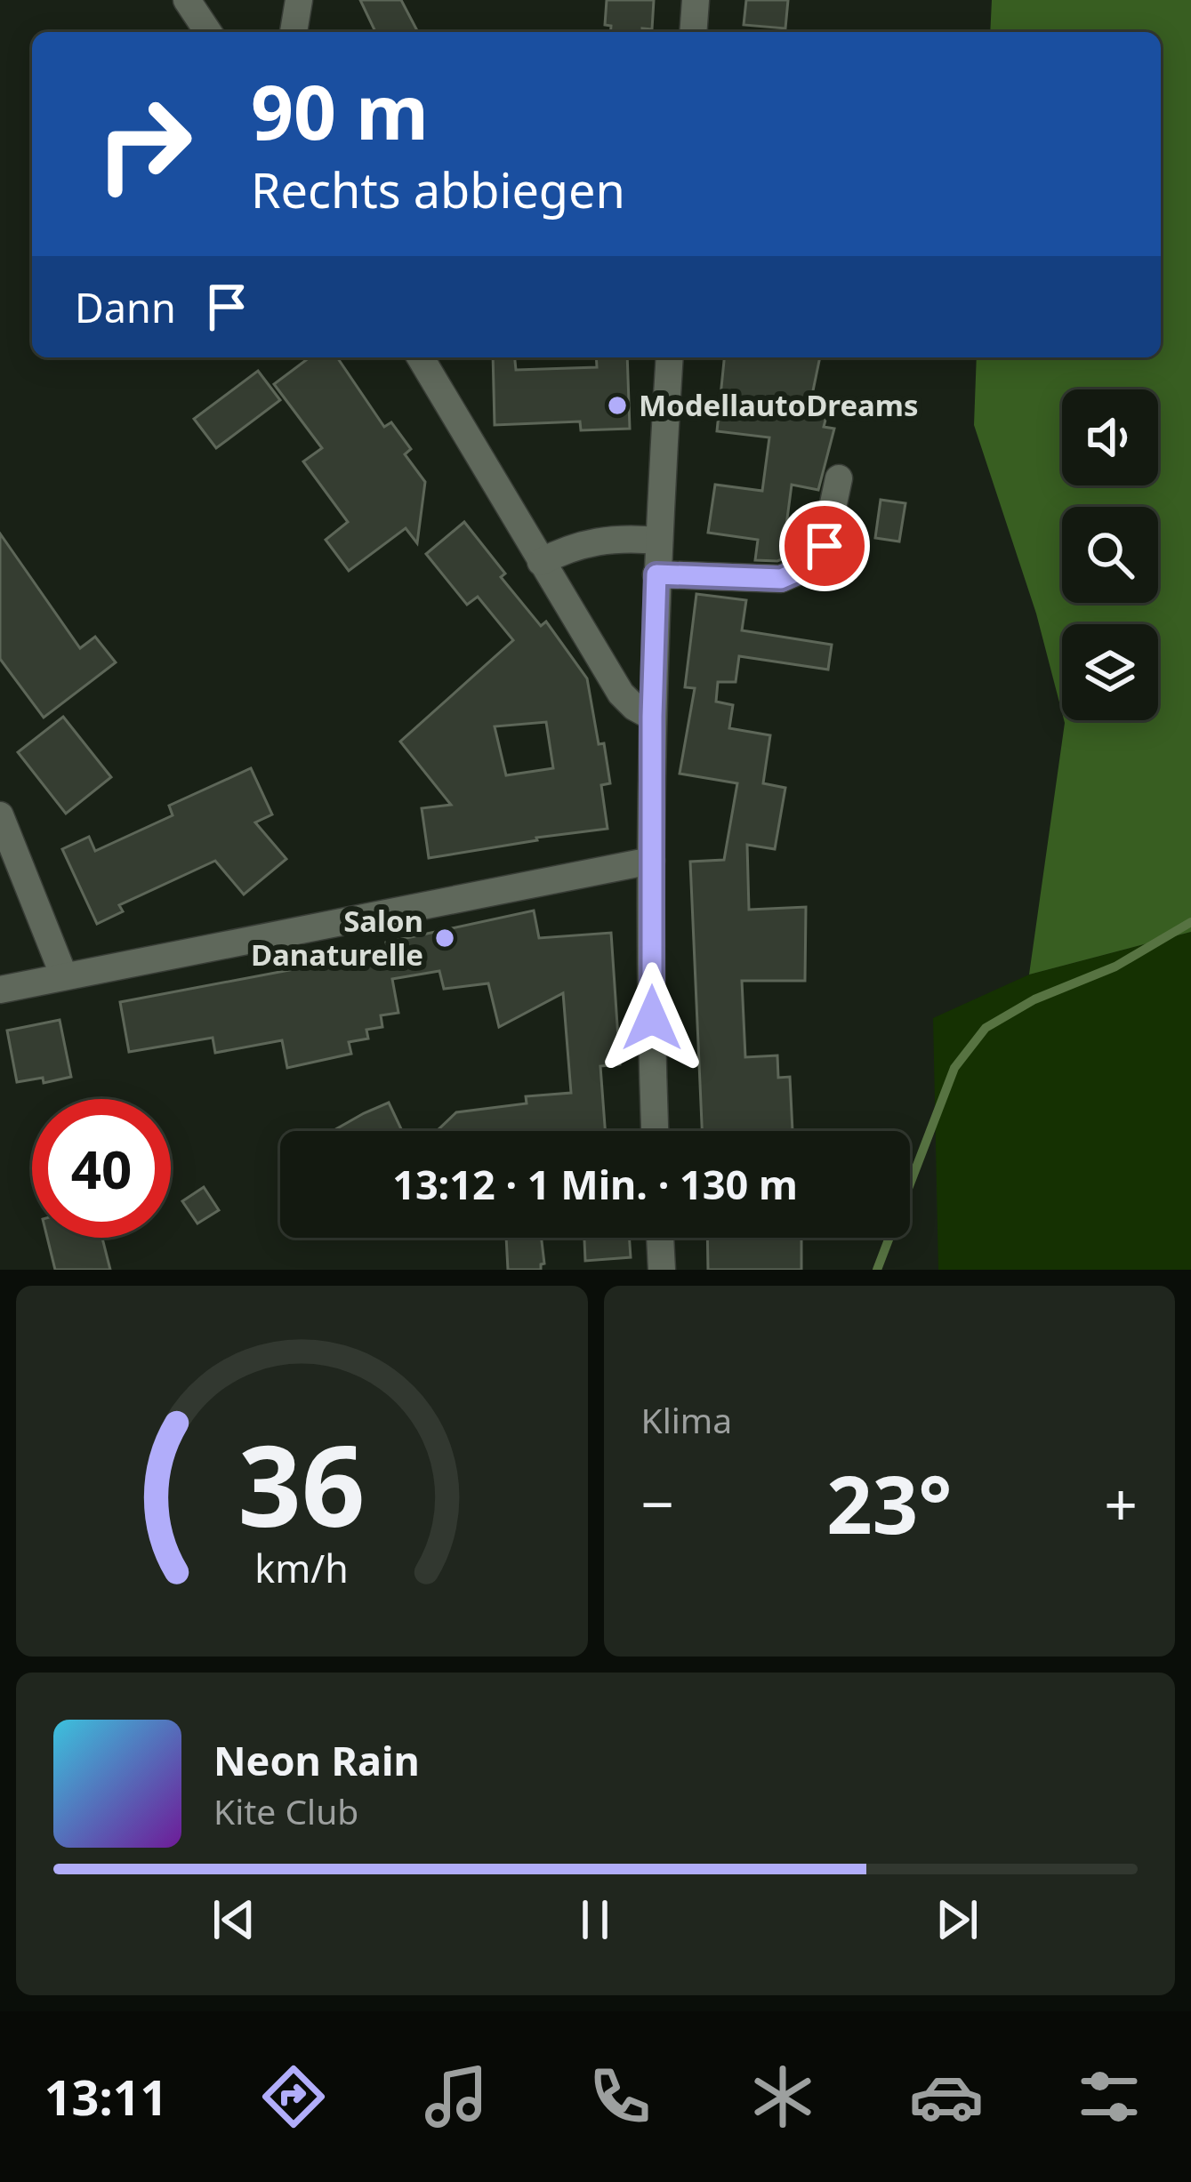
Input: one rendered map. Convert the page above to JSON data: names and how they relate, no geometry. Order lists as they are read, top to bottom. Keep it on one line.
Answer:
{"places":["ModellautoDreams","Salon Danaturelle"],"page":{"turn":["90 m","Rechts abbiegen"],"then":"Dann","limit":"40","trip":"13:12 · 1 Min. · 130 m","tile":"Klima","heat":["−","23°","+"],"song":["Neon Rain","Kite Club"],"tabs":"13:11","gauge":["36","km/h"]}}
